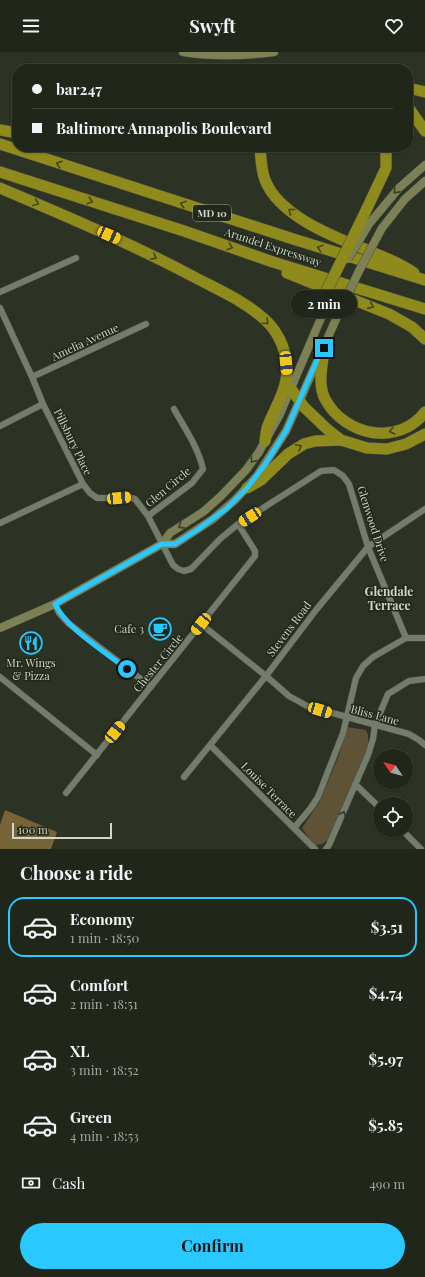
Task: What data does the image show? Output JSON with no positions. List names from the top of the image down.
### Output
{
  "streets": {
    "highway": ["MD 10", "Arundel Expressway"],
    "street": [
      "Amelia Avenue",
      "Pillsbury Place",
      "Glen Circle",
      "Glenwood Drive",
      "Stevens Road",
      "Chester Circle",
      "Bliss Lane",
      "Louise Terrace"
    ]
  },
  "crossings": [
    ["Amelia Avenue", "Pillsbury Place"],
    ["Pillsbury Place", "Glen Circle"],
    ["Pillsbury Place", "Glenwood Drive"],
    ["Glenwood Drive", "Stevens Road"],
    ["Glenwood Drive", "Chester Circle"],
    ["Stevens Road", "Bliss Lane"],
    ["Stevens Road", "Louise Terrace"],
    ["Chester Circle", "Bliss Lane"]
  ],
  "districts": ["Glendale Terrace"],
  "places": {
    "cafe": ["Cafe 3"],
    "restaurant": ["Mr. Wings & Pizza"]
  },
  "scale_bar": "100 m",
  "north": "top left",
  "page": {
    "header": "Swyft",
    "banner": ["bar247", "Baltimore Annapolis Boulevard"],
    "bubble": "2 min",
    "scale": "100 m",
    "heading": "Choose a ride",
    "list": [
      {
        "name": "Economy",
        "note": "1 min · 18:50",
        "value": "$3.51"
      },
      {
        "name": "Comfort",
        "note": "2 min · 18:51",
        "value": "$4.74"
      },
      {
        "name": "XL",
        "note": "3 min · 18:52",
        "value": "$5.97"
      },
      {
        "name": "Green",
        "note": "4 min · 18:53",
        "value": "$5.85"
      }
    ],
    "pay": ["Cash", "490 m"],
    "buttons": "Confirm"
  }
}
